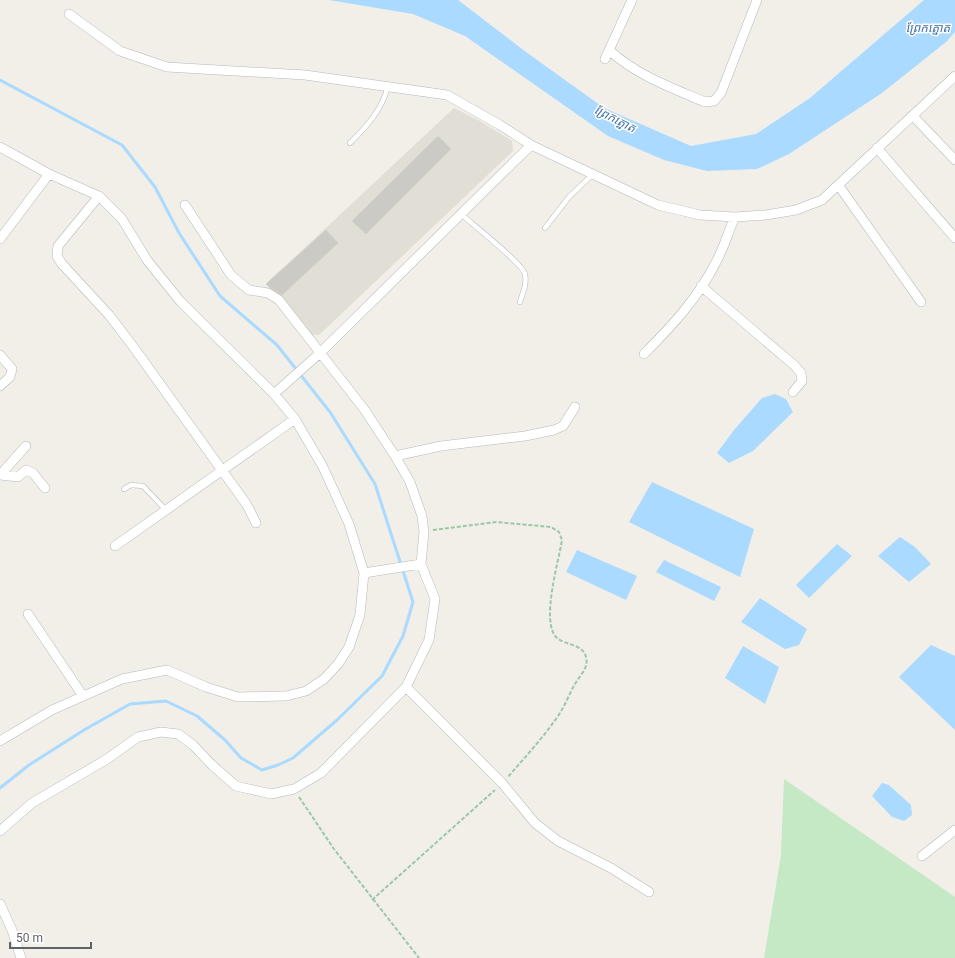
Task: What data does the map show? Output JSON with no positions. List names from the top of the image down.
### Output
{
  "water": ["ព្រែកត្នោត"],
  "scale_bar": "50 m"
}
